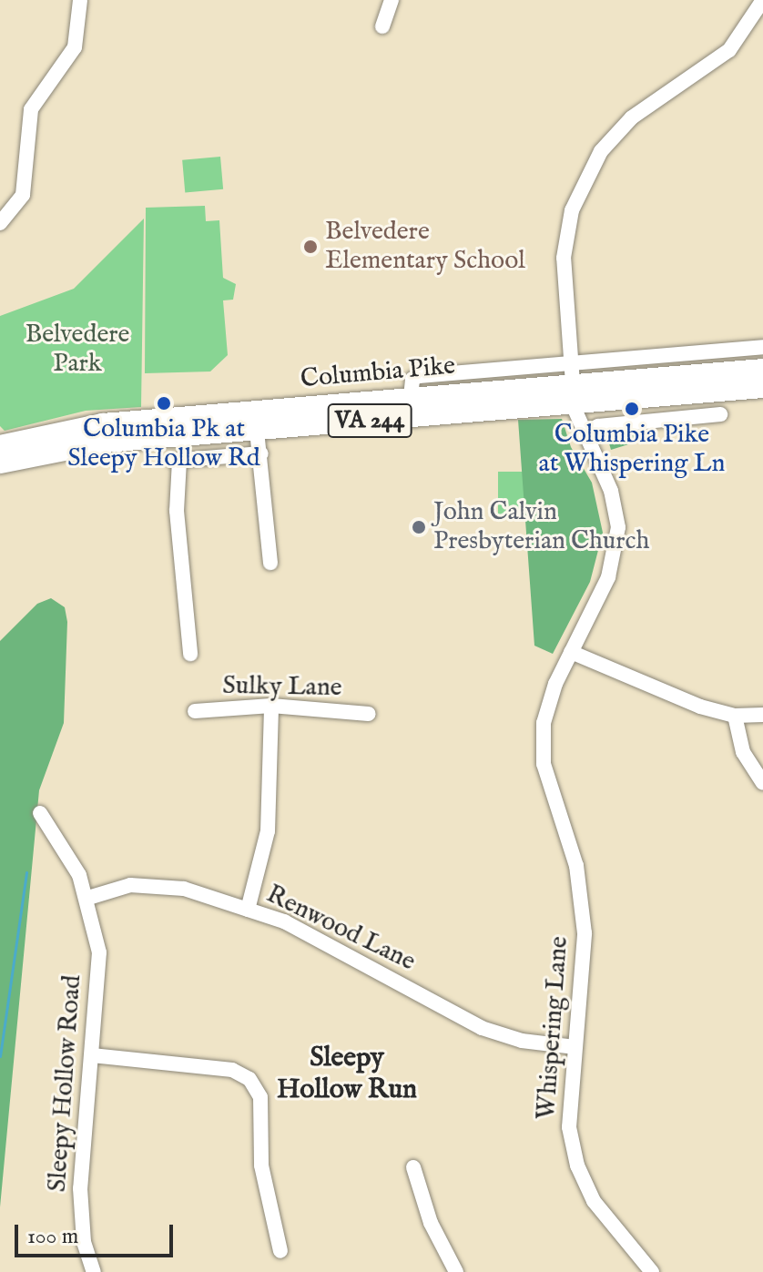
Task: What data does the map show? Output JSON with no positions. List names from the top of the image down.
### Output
{
  "streets": {
    "main road": ["Columbia Pike", "VA 244"],
    "street": [
      "Sulky Lane",
      "Renwood Lane",
      "Whispering Lane",
      "Sleepy Hollow Road"
    ]
  },
  "crossings": [
    ["Columbia Pike", "Whispering Lane"],
    ["Renwood Lane", "Whispering Lane"],
    ["Renwood Lane", "Sleepy Hollow Road"]
  ],
  "districts": ["Sleepy Hollow Run"],
  "parks": ["Belvedere Park"],
  "places": [
    "Belvedere Elementary School",
    "Columbia Pk at Sleepy Hollow Rd",
    "Columbia Pike at Whispering Ln",
    "John Calvin Presbyterian Church"
  ],
  "scale_bar": "100 m"
}
